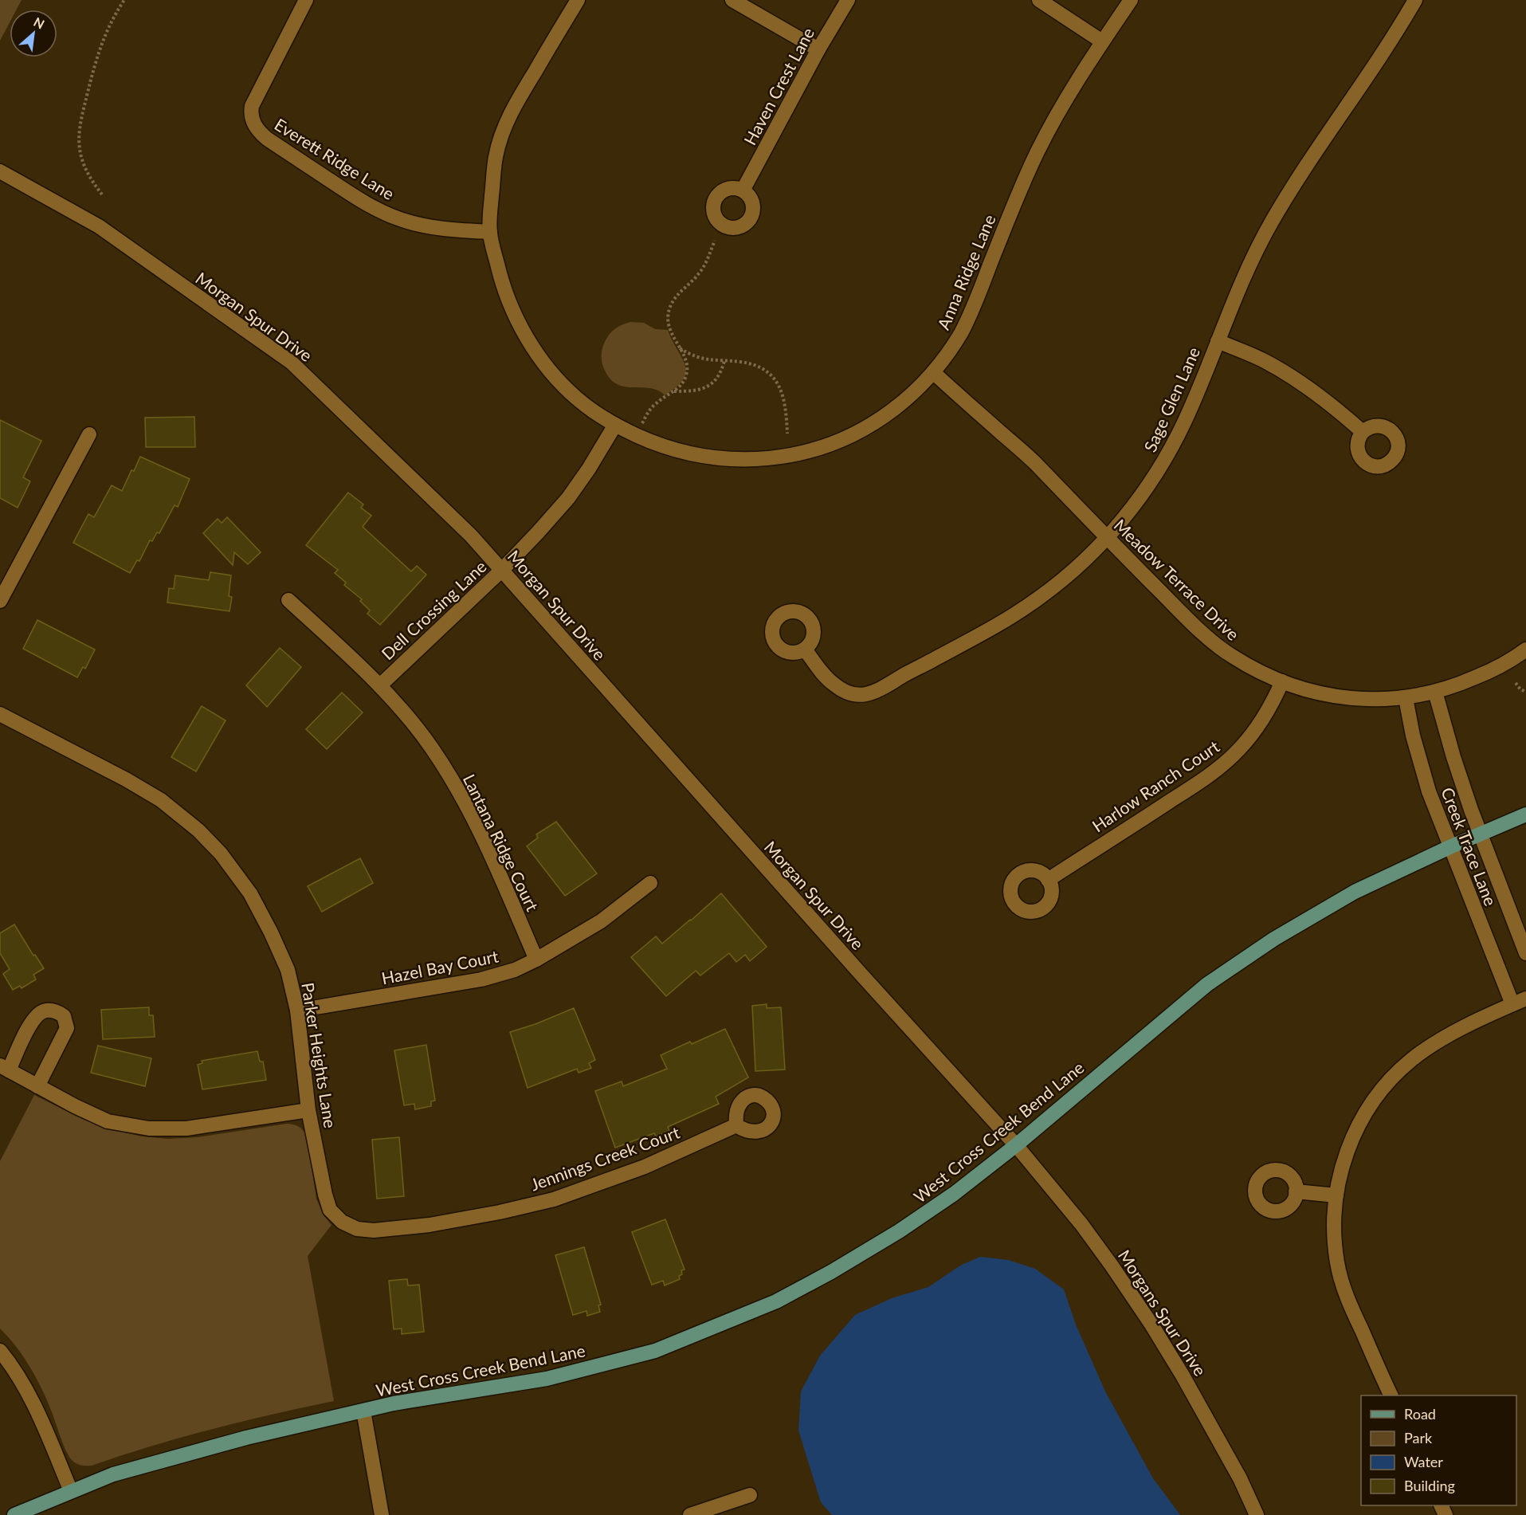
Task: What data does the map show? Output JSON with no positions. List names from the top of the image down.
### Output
{
  "streets": {
    "main road": ["West Cross Creek Bend Lane"],
    "street": [
      "Haven Crest Lane",
      "Everett Ridge Lane",
      "Anna Ridge Lane",
      "Morgan Spur Drive",
      "Sage Glen Lane",
      "Meadow Terrace Drive",
      "Dell Crossing Lane",
      "Harlow Ranch Court",
      "Lantana Ridge Court",
      "Creek Trace Lane",
      "Hazel Bay Court",
      "Parker Heights Lane",
      "Jennings Creek Court",
      "Morgans Spur Drive"
    ]
  },
  "crossings": [
    ["Everett Ridge Lane", "Anna Ridge Lane"],
    ["Anna Ridge Lane", "Meadow Terrace Drive"],
    ["Anna Ridge Lane", "Dell Crossing Lane"],
    ["Morgan Spur Drive", "Dell Crossing Lane"],
    ["Morgan Spur Drive", "West Cross Creek Bend Lane"],
    ["Morgan Spur Drive", "Morgans Spur Drive"],
    ["Sage Glen Lane", "Meadow Terrace Drive"],
    ["Meadow Terrace Drive", "Harlow Ranch Court"],
    ["Meadow Terrace Drive", "Creek Trace Lane"],
    ["Dell Crossing Lane", "Lantana Ridge Court"],
    ["Lantana Ridge Court", "Hazel Bay Court"],
    ["Creek Trace Lane", "West Cross Creek Bend Lane"],
    ["Hazel Bay Court", "Parker Heights Lane"],
    ["Parker Heights Lane", "Jennings Creek Court"],
    ["West Cross Creek Bend Lane", "Morgans Spur Drive"]
  ],
  "legend": [
    "Road",
    "Park",
    "Water",
    "Building"
  ],
  "north": "top right"
}
